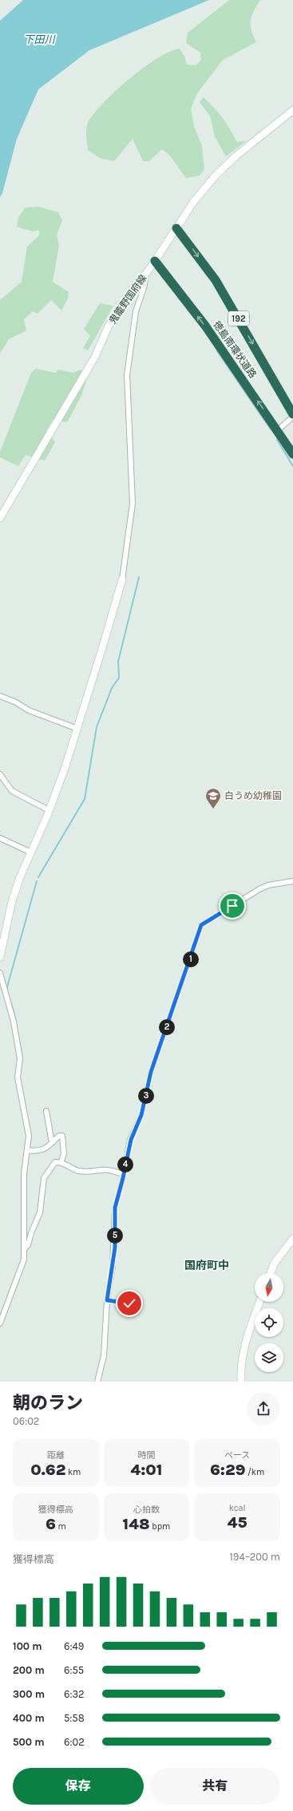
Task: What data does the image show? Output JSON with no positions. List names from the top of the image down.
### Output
{
  "streets": {
    "highway": ["192", "徳島南環状道路"],
    "street": ["鬼籠野国府線"]
  },
  "crossings": [
    ["鬼籠野国府線", "徳島南環状道路"]
  ],
  "districts": ["国府町中"],
  "water": ["下田川"],
  "places": {
    "school or university": ["白うめ幼稚園"]
  },
  "north": "bottom",
  "page": {
    "pins": [
      "1",
      "2",
      "3",
      "4",
      "5"
    ],
    "heading": ["朝のラン", "06:02"],
    "stats": [
      ["距離", "0.62 km"],
      ["時間", "4:01"],
      ["ペース", "6:29 /km"],
      ["獲得標高", "6 m"],
      ["心拍数", "148 bpm"],
      ["kcal", "45"]
    ],
    "chart": ["獲得標高", "194–200 m"],
    "list": [
      {
        "name": "100 m",
        "note": "6:49"
      },
      {
        "name": "200 m",
        "note": "6:55"
      },
      {
        "name": "300 m",
        "note": "6:32"
      },
      {
        "name": "400 m",
        "note": "5:58"
      },
      {
        "name": "500 m",
        "note": "6:02"
      }
    ],
    "buttons": ["保存", "共有"]
  }
}
